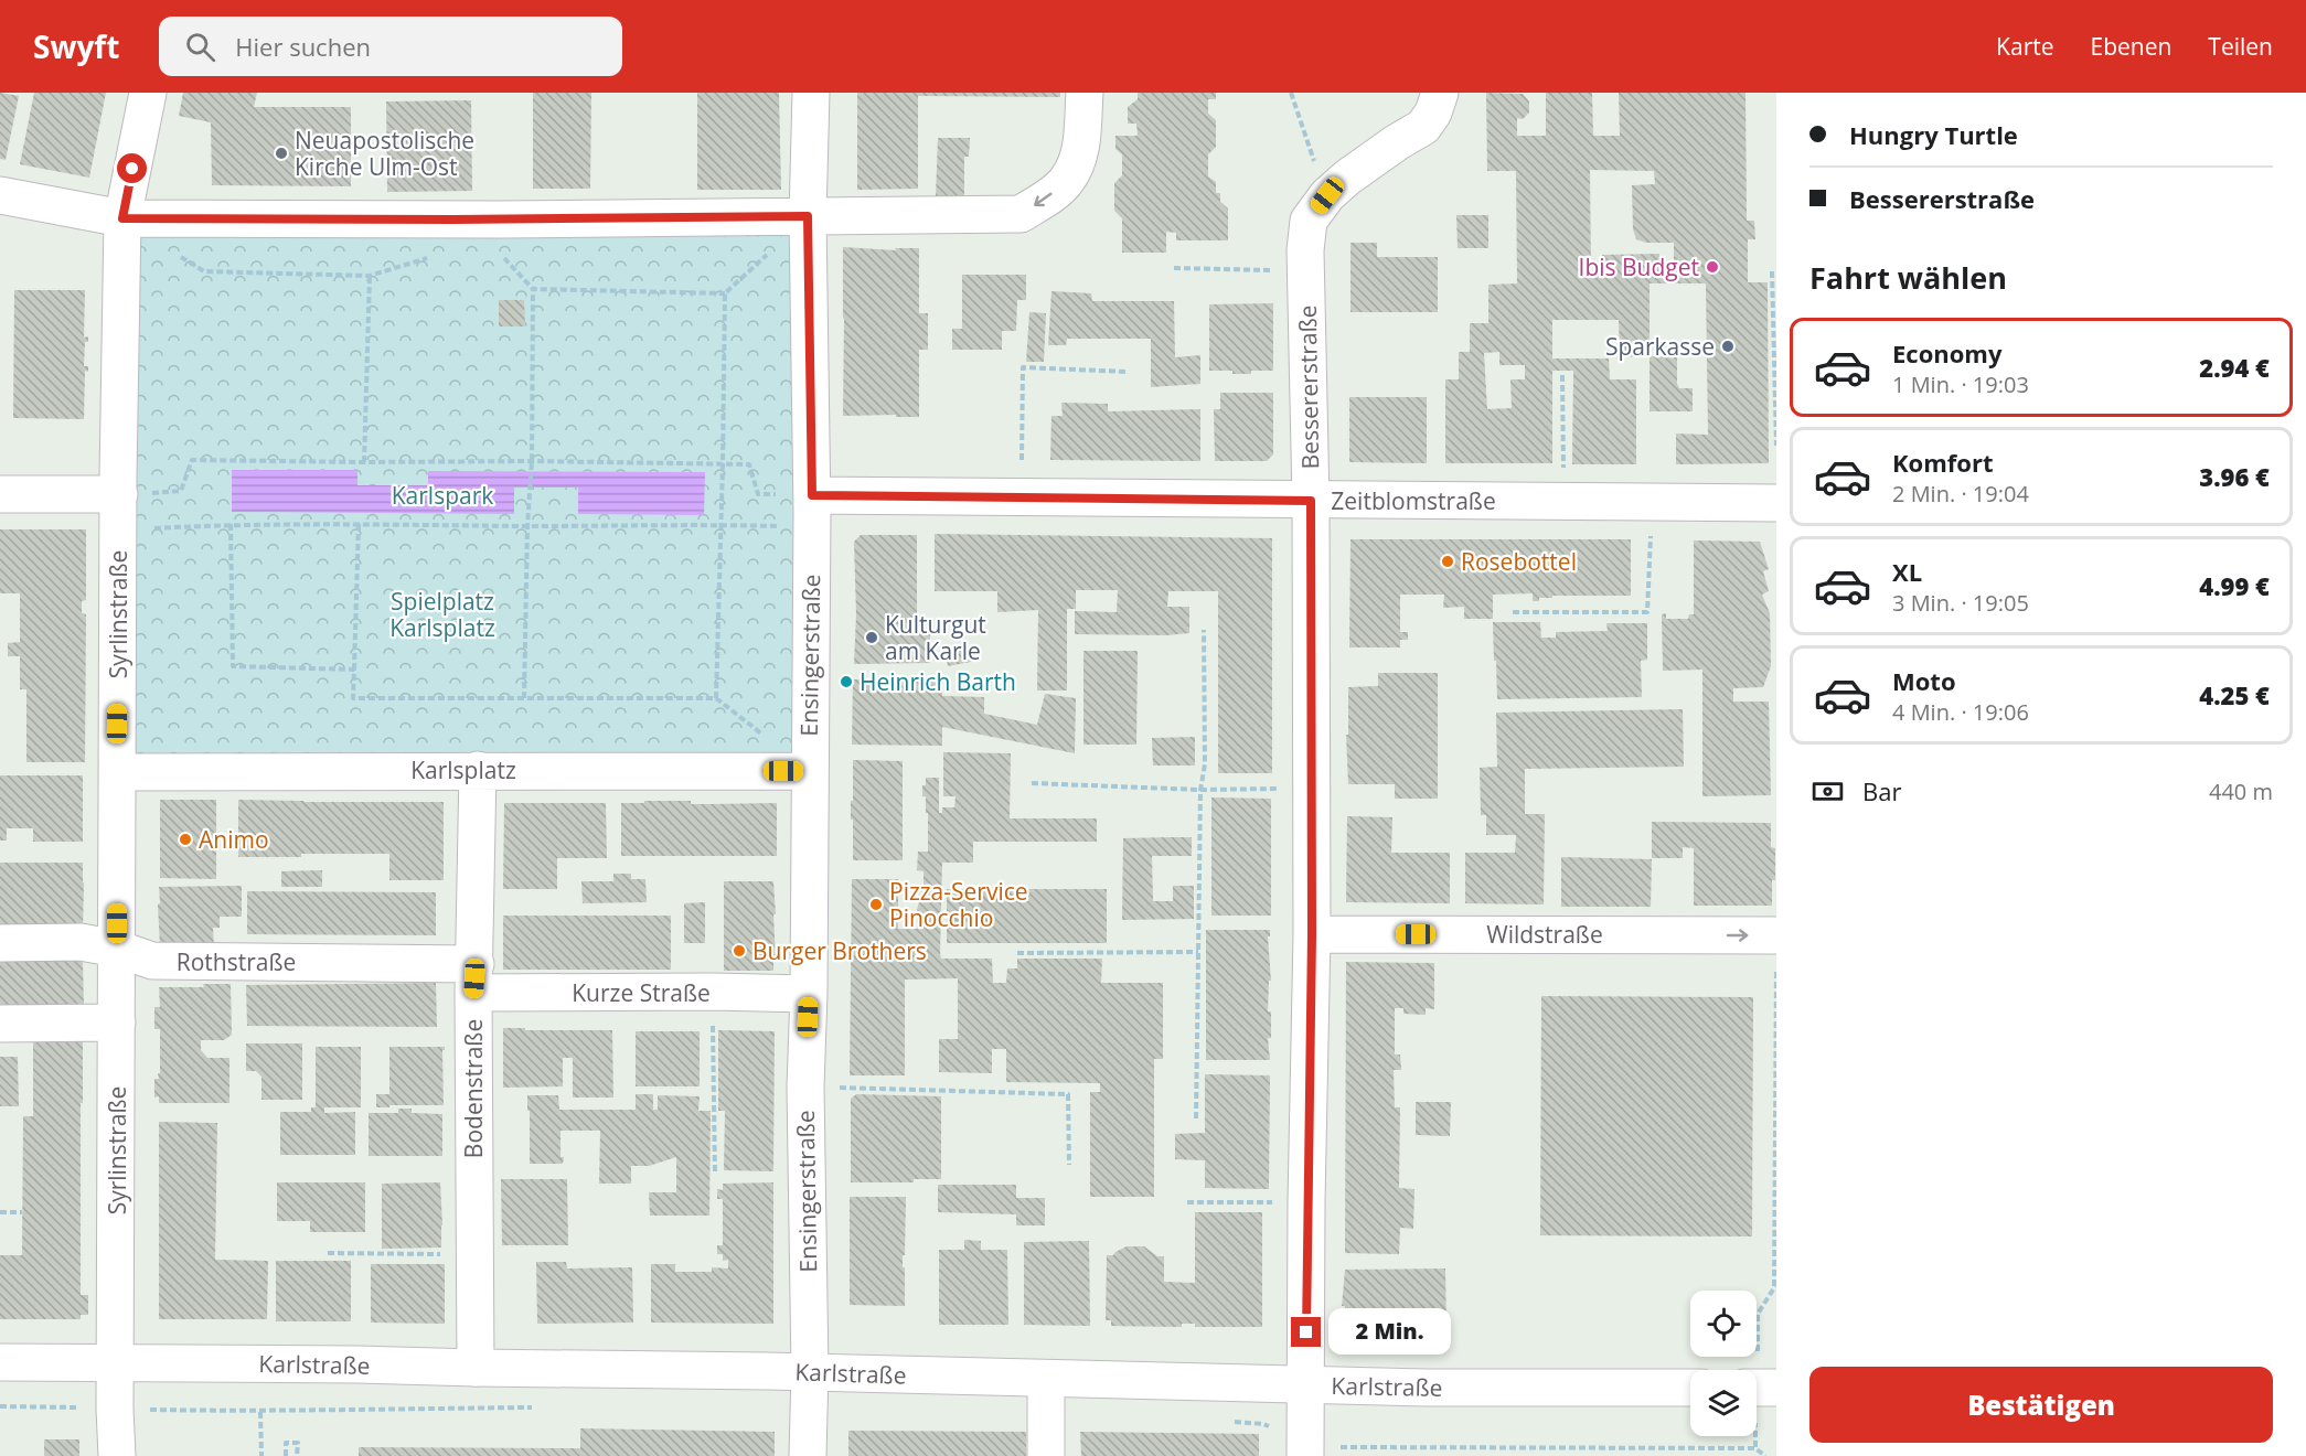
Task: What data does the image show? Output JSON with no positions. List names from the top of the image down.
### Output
{
  "streets": {
    "street": [
      "Bessererstraße",
      "Zeitblomstraße",
      "Syrlinstraße",
      "Ensingerstraße",
      "Karlsplatz",
      "Wildstraße",
      "Rothstraße",
      "Kurze Straße",
      "Bodenstraße",
      "Karlstraße"
    ]
  },
  "crossings": [
    ["Bessererstraße", "Zeitblomstraße"],
    ["Bessererstraße", "Wildstraße"],
    ["Bessererstraße", "Karlstraße"],
    ["Zeitblomstraße", "Ensingerstraße"],
    ["Syrlinstraße", "Karlsplatz"],
    ["Syrlinstraße", "Rothstraße"],
    ["Syrlinstraße", "Karlstraße"],
    ["Ensingerstraße", "Karlsplatz"],
    ["Ensingerstraße", "Kurze Straße"],
    ["Ensingerstraße", "Karlstraße"],
    ["Karlsplatz", "Bodenstraße"],
    ["Rothstraße", "Kurze Straße"],
    ["Rothstraße", "Bodenstraße"],
    ["Kurze Straße", "Bodenstraße"],
    ["Bodenstraße", "Karlstraße"]
  ],
  "one_way": ["Wildstraße"],
  "parks": ["Karlspark", "Spielplatz Karlsplatz"],
  "places": [
    "Neuapostolische Kirche Ulm-Ost",
    "Ibis Budget",
    "Sparkasse",
    "Rosebottel",
    "Kulturgut am Karle",
    "Heinrich Barth",
    "Animo",
    "Pizza-Service Pinocchio",
    "Burger Brothers"
  ],
  "page": {
    "header": "Swyft",
    "search": "Hier suchen",
    "nav": ["Karte", "Ebenen", "Teilen"],
    "banner": ["Hungry Turtle", "Bessererstraße"],
    "heading": "Fahrt wählen",
    "list": [
      {
        "name": "Economy",
        "note": "1 Min. · 19:03",
        "value": "2.94 €"
      },
      {
        "name": "Komfort",
        "note": "2 Min. · 19:04",
        "value": "3.96 €"
      },
      {
        "name": "XL",
        "note": "3 Min. · 19:05",
        "value": "4.99 €"
      },
      {
        "name": "Moto",
        "note": "4 Min. · 19:06",
        "value": "4.25 €"
      }
    ],
    "pay": ["Bar", "440 m"],
    "bubble": "2 Min.",
    "buttons": "Bestätigen"
  }
}
